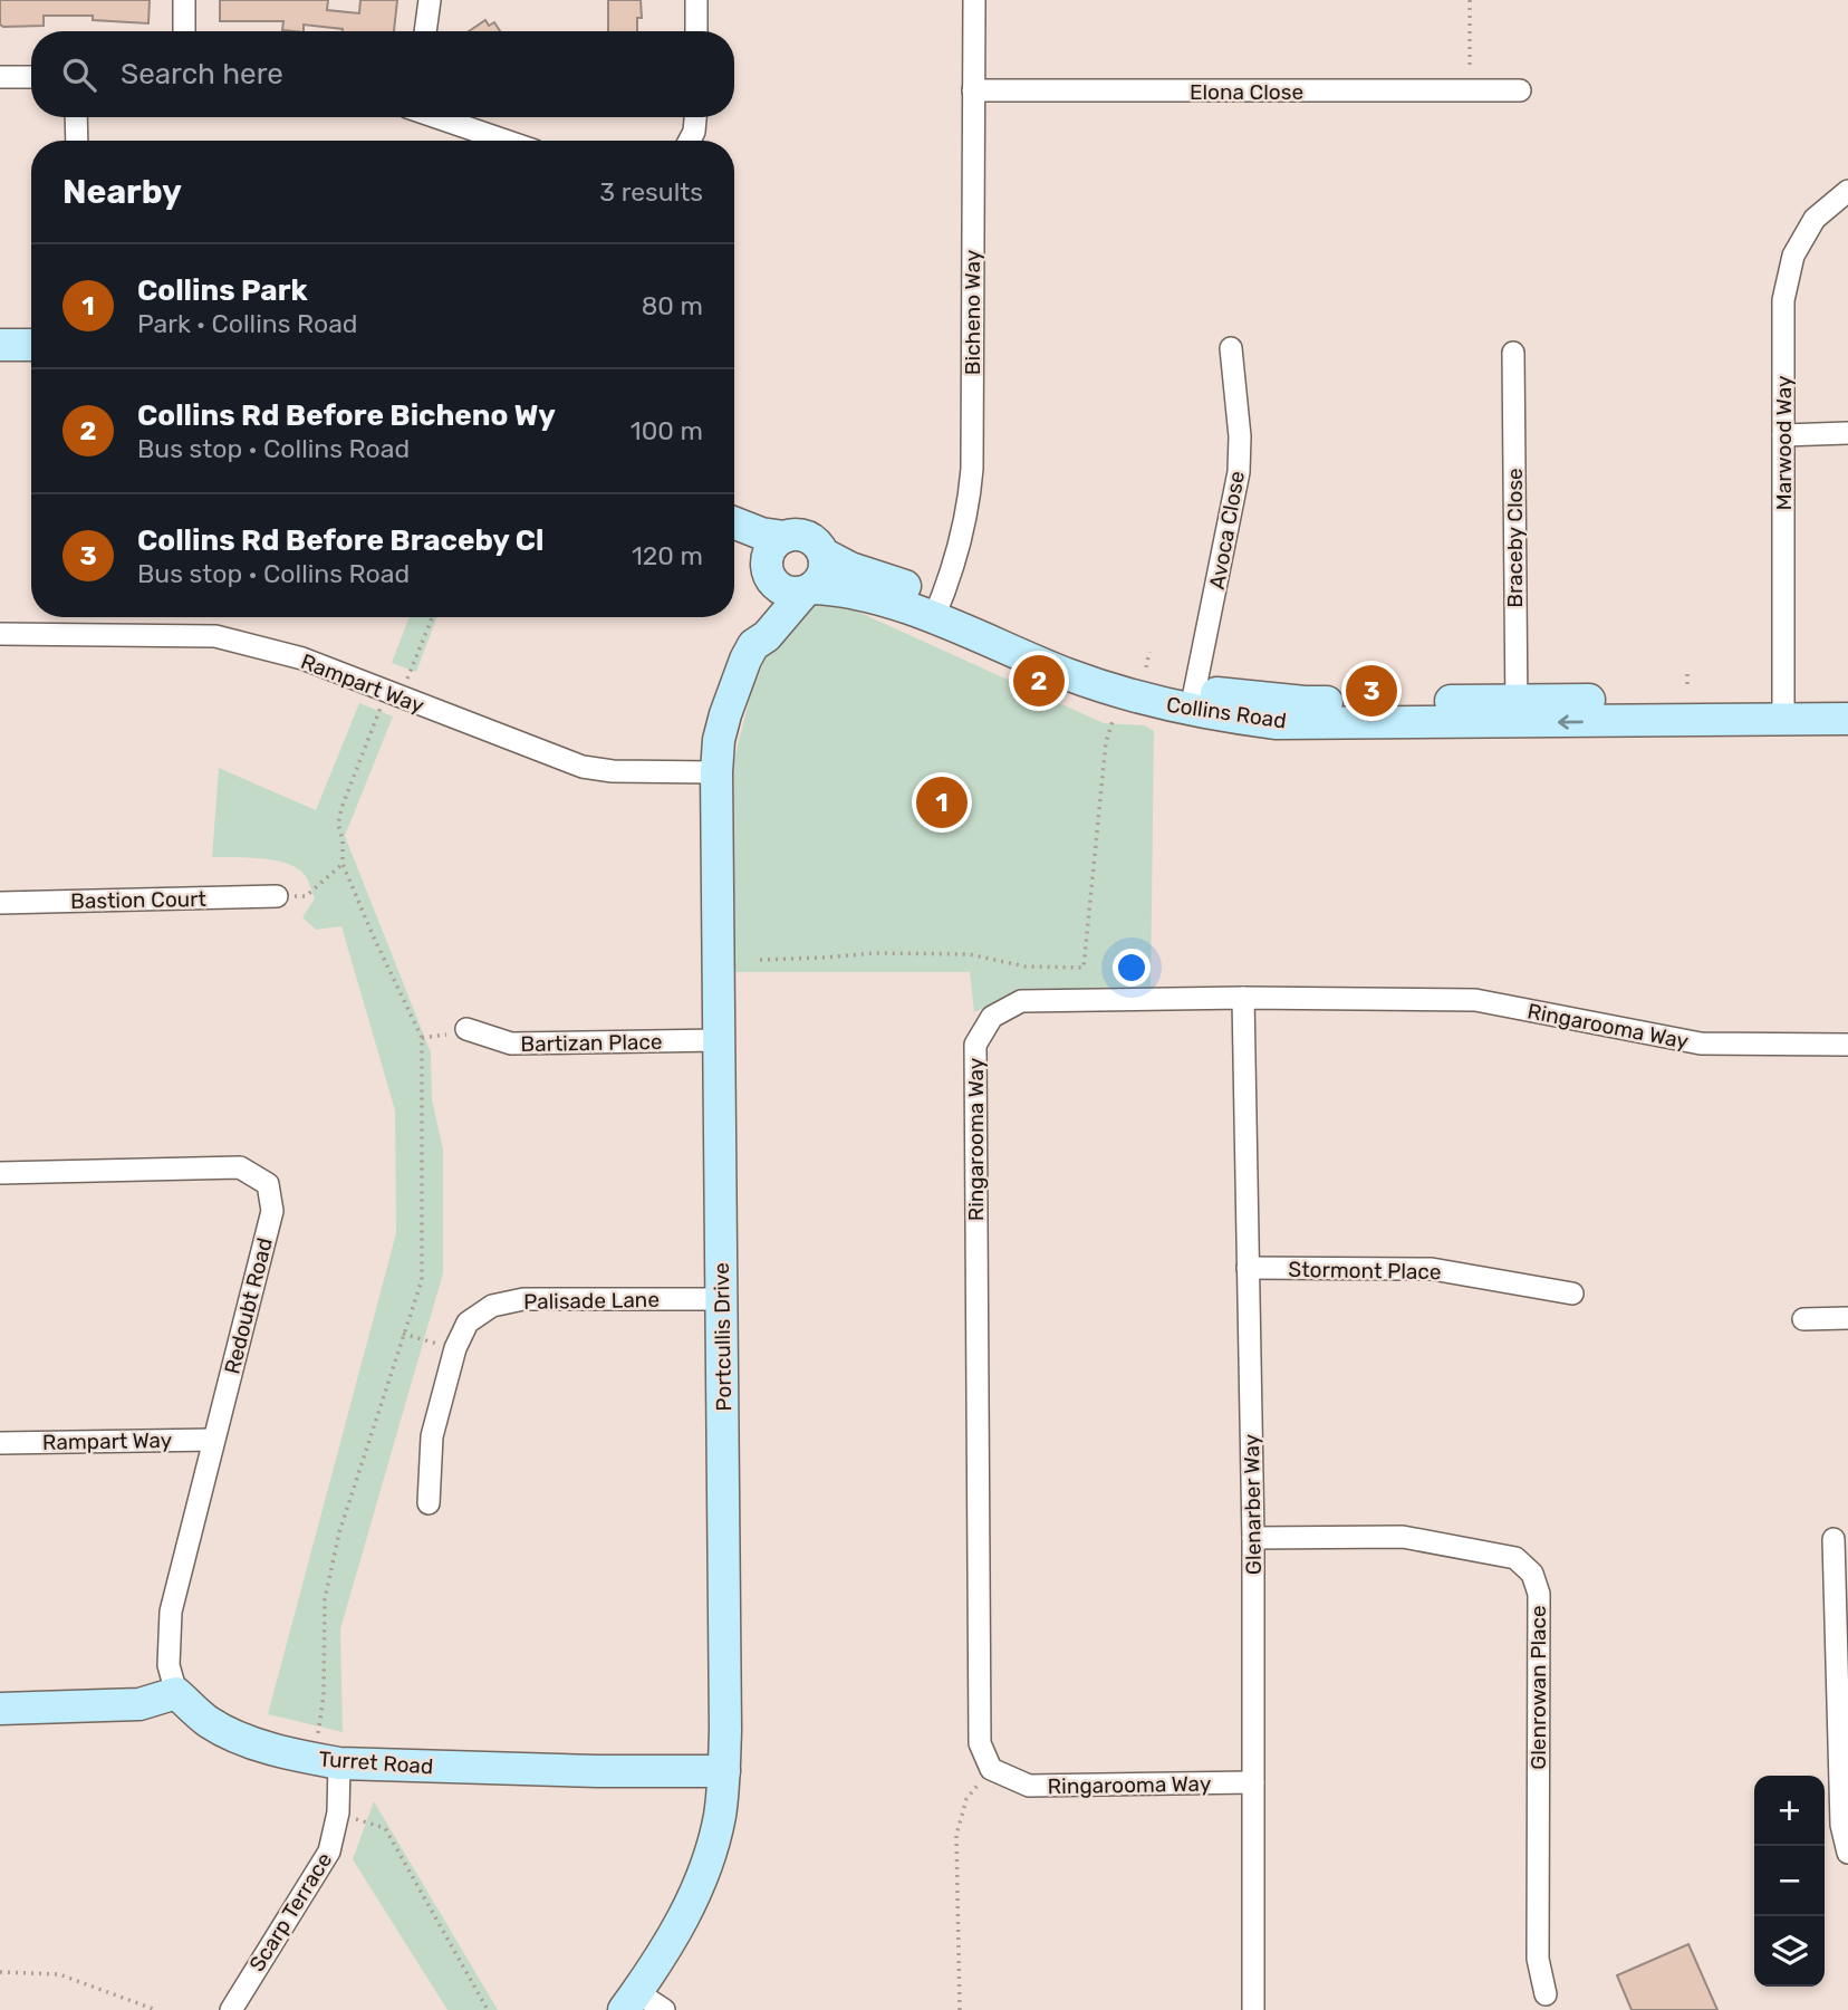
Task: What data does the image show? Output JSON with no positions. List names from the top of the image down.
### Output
{
  "streets": {
    "street": [
      "Elona Close",
      "Bicheno Way",
      "Marwood Way",
      "Avoca Close",
      "Braceby Close",
      "Rampart Way",
      "Collins Road",
      "Bastion Court",
      "Ringarooma Way",
      "Bartizan Place",
      "Stormont Place",
      "Palisade Lane",
      "Redoubt Road",
      "Portcullis Drive",
      "Glenarber Way",
      "Glenrowan Place",
      "Turret Road",
      "Scarp Terrace"
    ]
  },
  "crossings": [
    ["Elona Close", "Bicheno Way"],
    ["Bicheno Way", "Collins Road"],
    ["Marwood Way", "Collins Road"],
    ["Avoca Close", "Collins Road"],
    ["Braceby Close", "Collins Road"],
    ["Rampart Way", "Redoubt Road"],
    ["Rampart Way", "Portcullis Drive"],
    ["Collins Road", "Portcullis Drive"],
    ["Ringarooma Way", "Glenarber Way"],
    ["Bartizan Place", "Portcullis Drive"],
    ["Stormont Place", "Glenarber Way"],
    ["Palisade Lane", "Portcullis Drive"],
    ["Redoubt Road", "Turret Road"],
    ["Portcullis Drive", "Turret Road"],
    ["Glenarber Way", "Glenrowan Place"],
    ["Turret Road", "Scarp Terrace"]
  ],
  "page": {
    "search": "Search here",
    "heading": ["Nearby", "3 results"],
    "list": [
      {
        "mark": "1",
        "name": "Collins Park",
        "note": "Park · Collins Road",
        "value": "80 m"
      },
      {
        "mark": "2",
        "name": "Collins Rd Before Bicheno Wy",
        "note": "Bus stop · Collins Road",
        "value": "100 m"
      },
      {
        "mark": "3",
        "name": "Collins Rd Before Braceby Cl",
        "note": "Bus stop · Collins Road",
        "value": "120 m"
      }
    ],
    "pins": ["2", "3", "1"],
    "map_buttons": ["+", "−"]
  }
}
